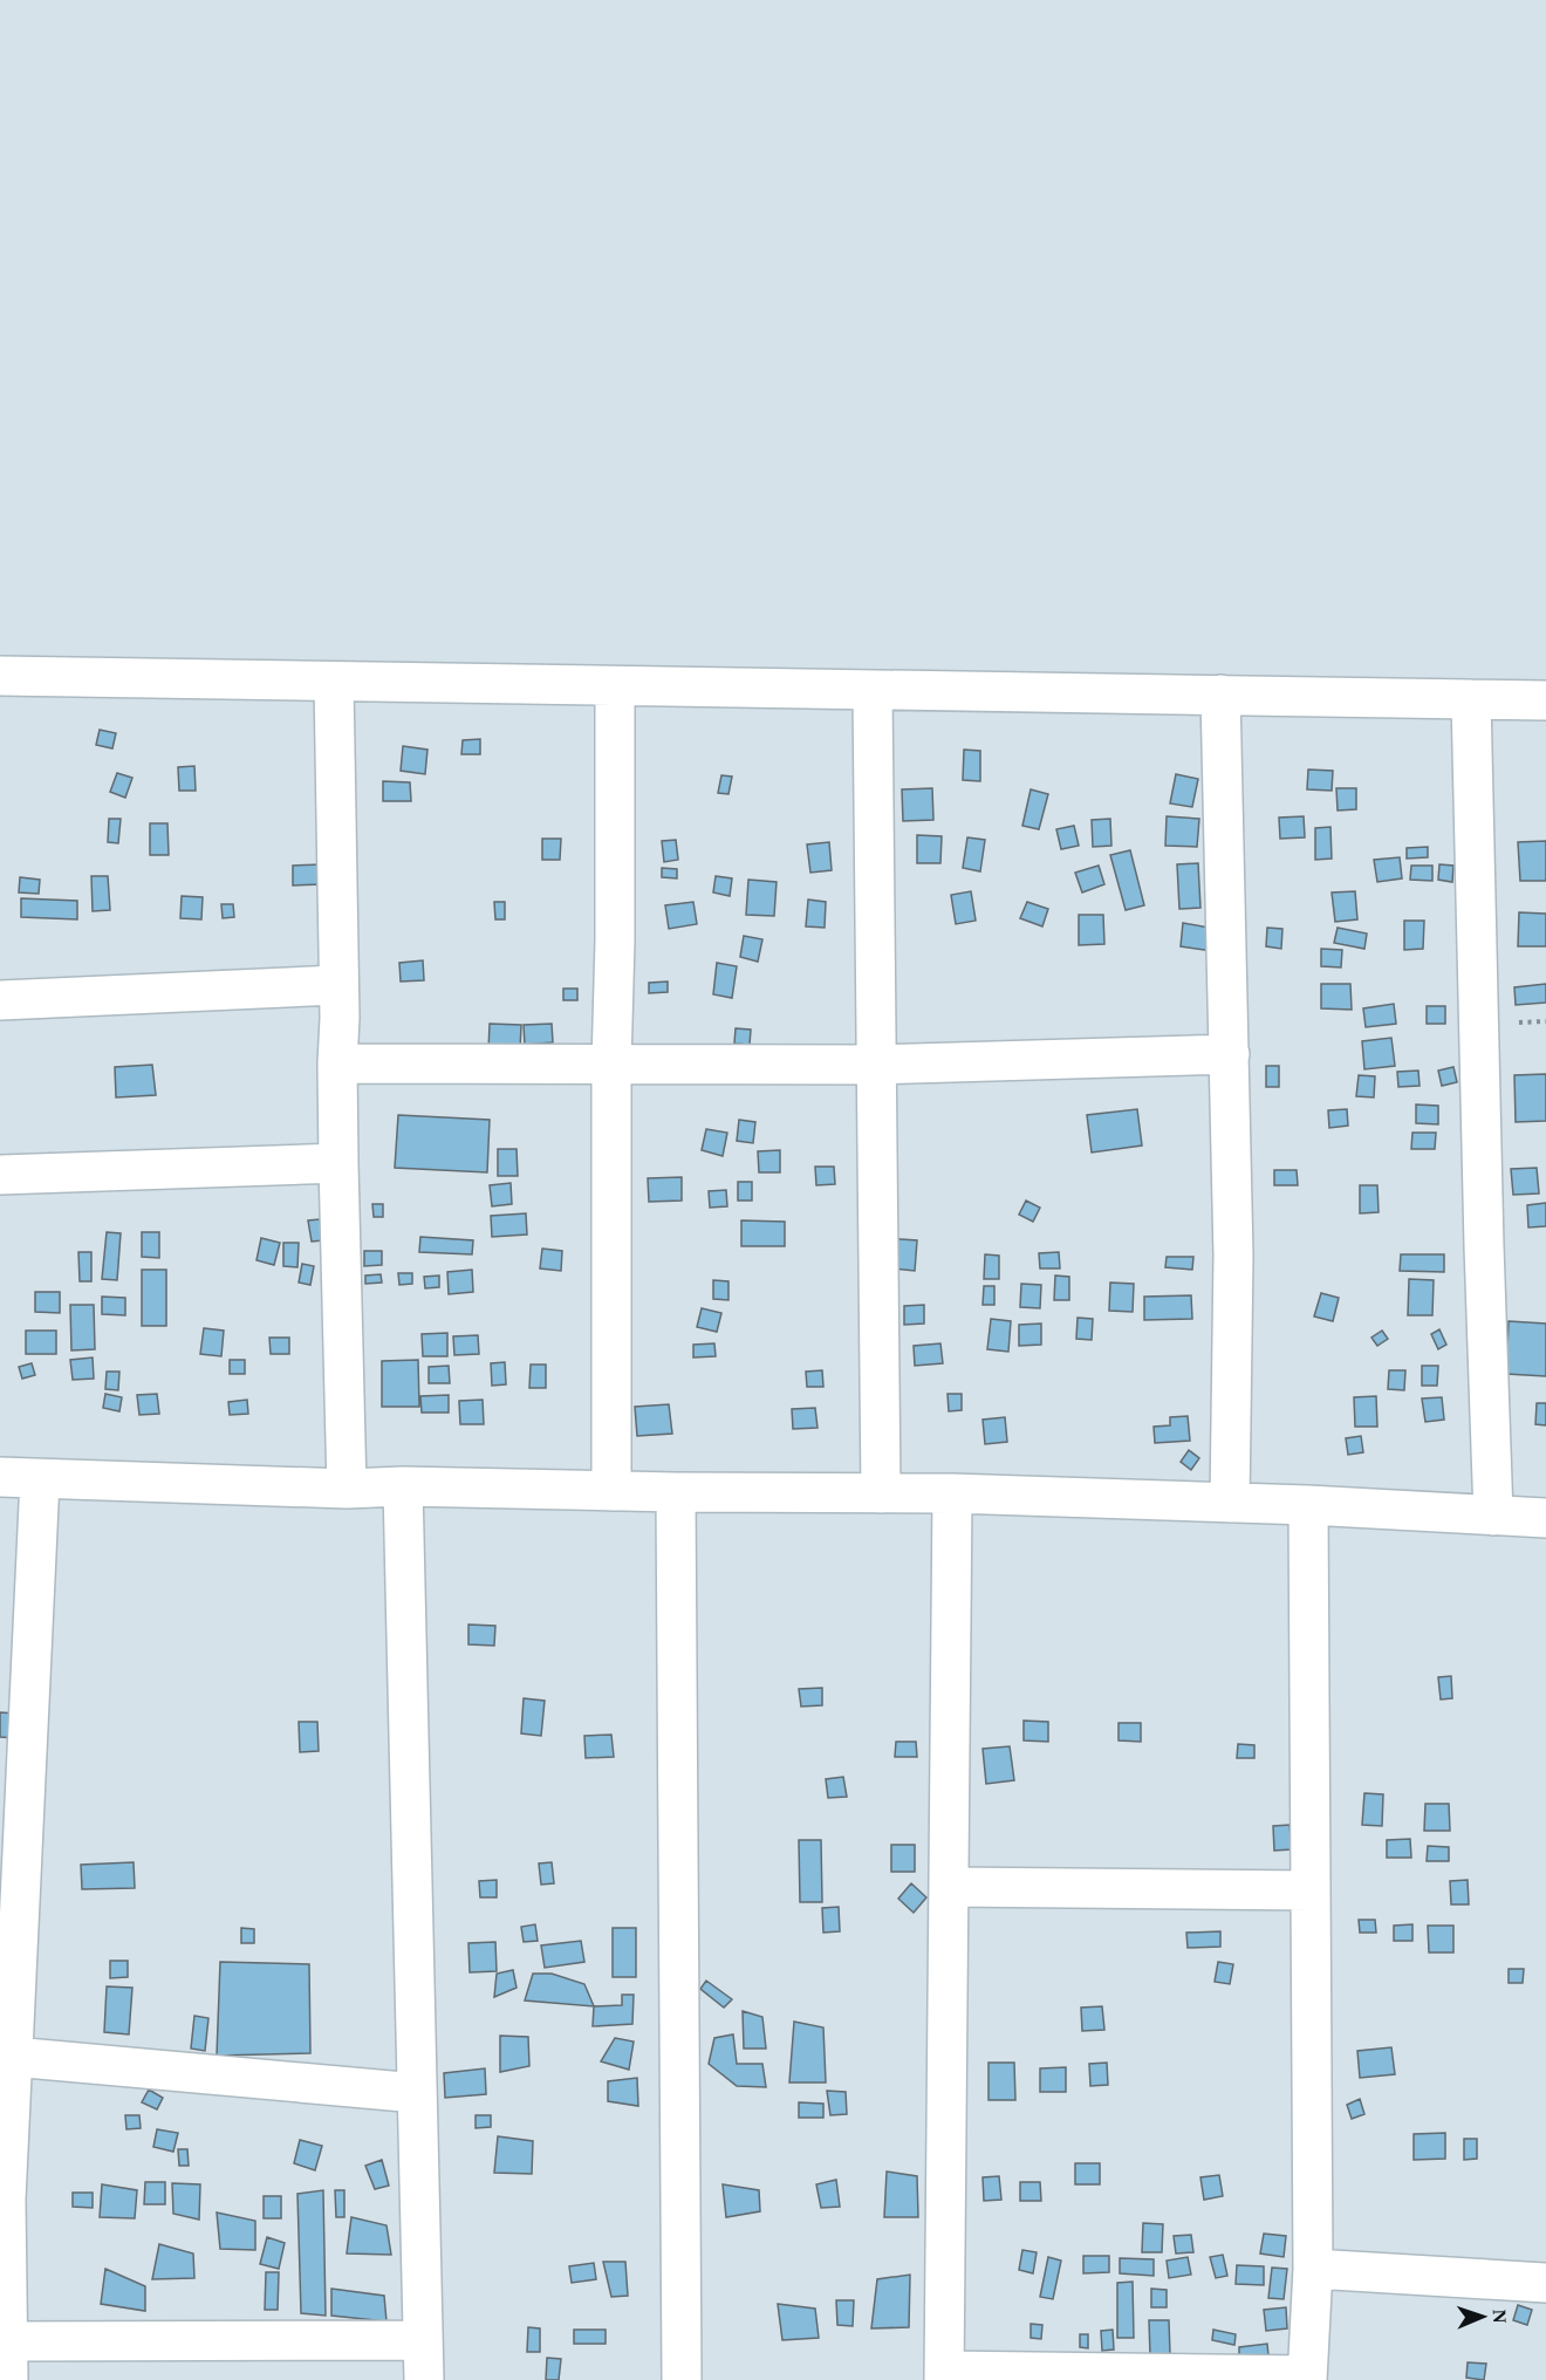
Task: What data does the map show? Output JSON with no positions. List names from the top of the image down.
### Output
{
  "north": "right"
}
